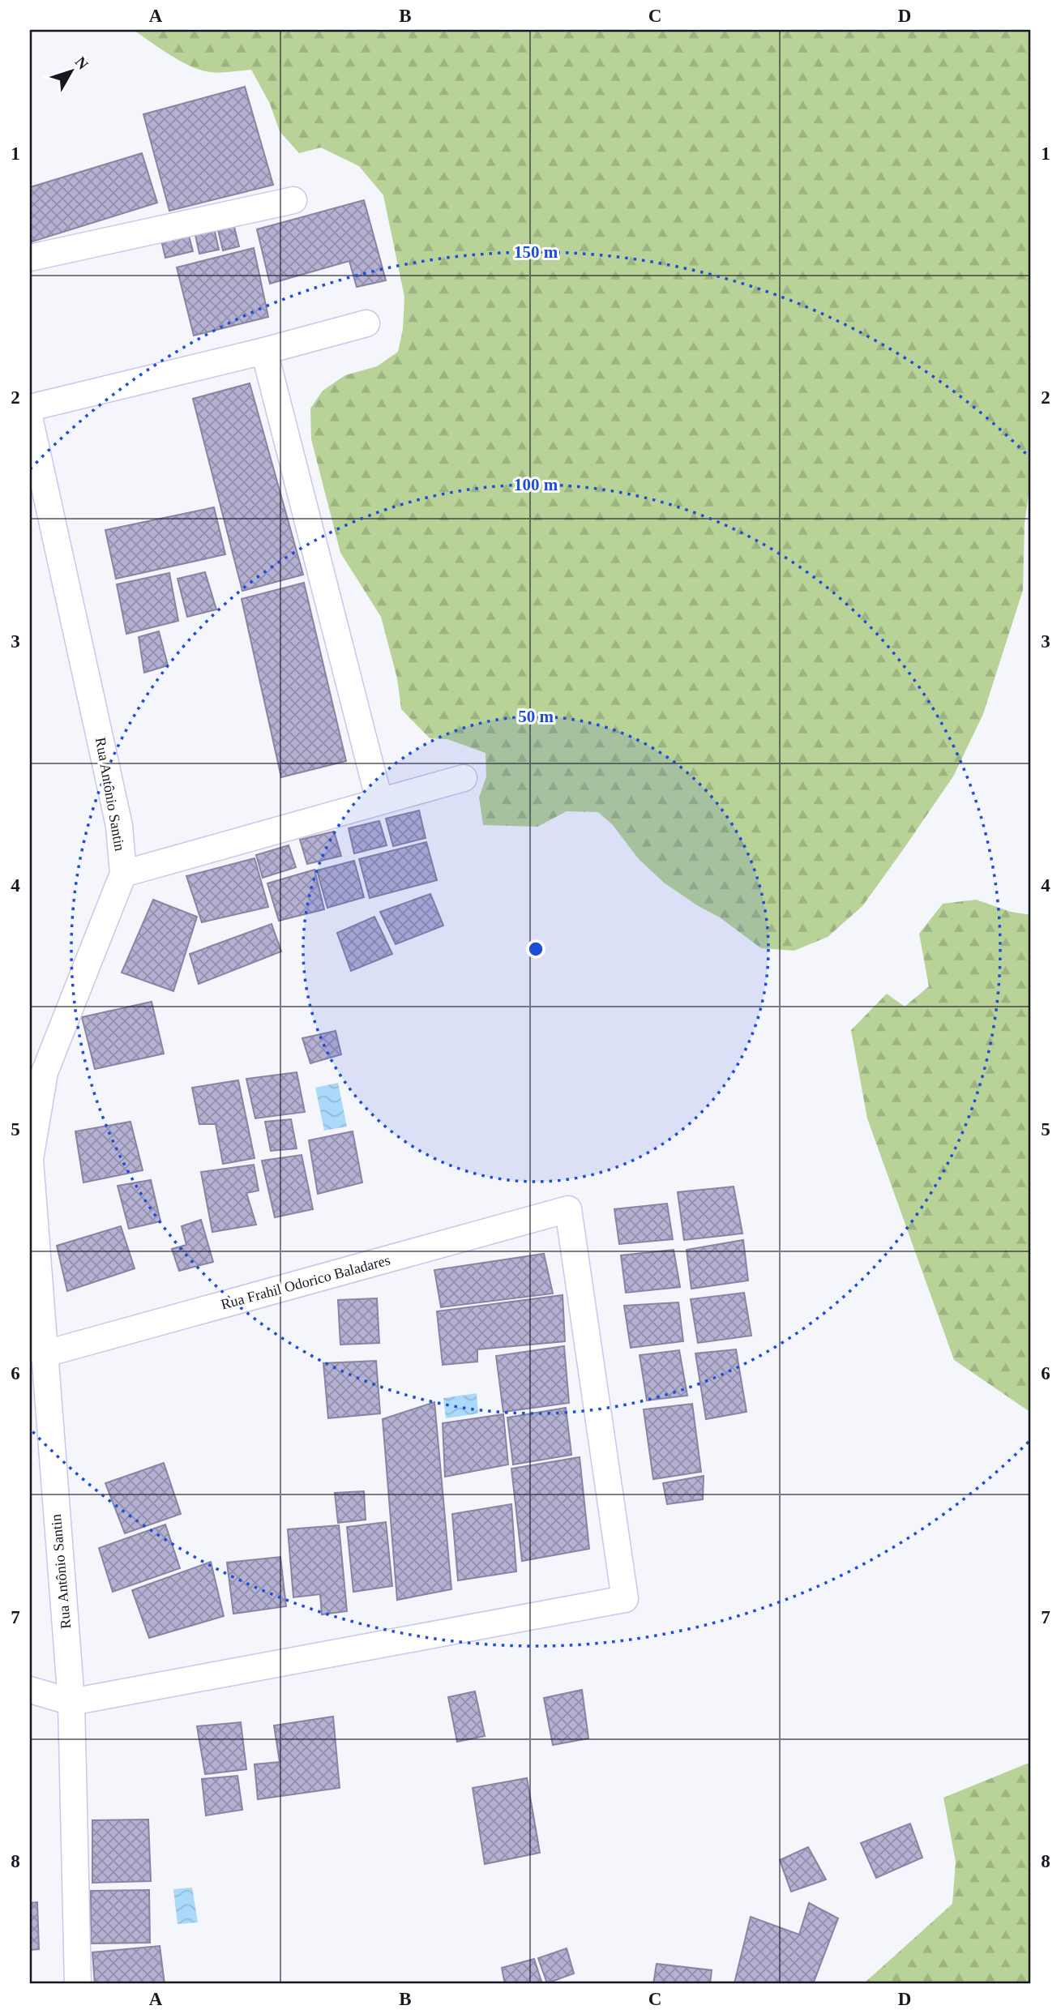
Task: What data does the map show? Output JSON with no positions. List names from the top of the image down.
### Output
{
  "streets": {
    "street": ["Rua Antônio Santin", "Rua Frahil Odorico Baladares"]
  },
  "crossings": [
    ["Rua Antônio Santin", "Rua Frahil Odorico Baladares"]
  ],
  "north": "top right",
  "grid": {
    "columns": [
      "A",
      "B",
      "C",
      "D"
    ],
    "rows": [
      "1",
      "2",
      "3",
      "4",
      "5",
      "6",
      "7",
      "8"
    ]
  },
  "rings": ["150 m", "100 m", "50 m"]
}
